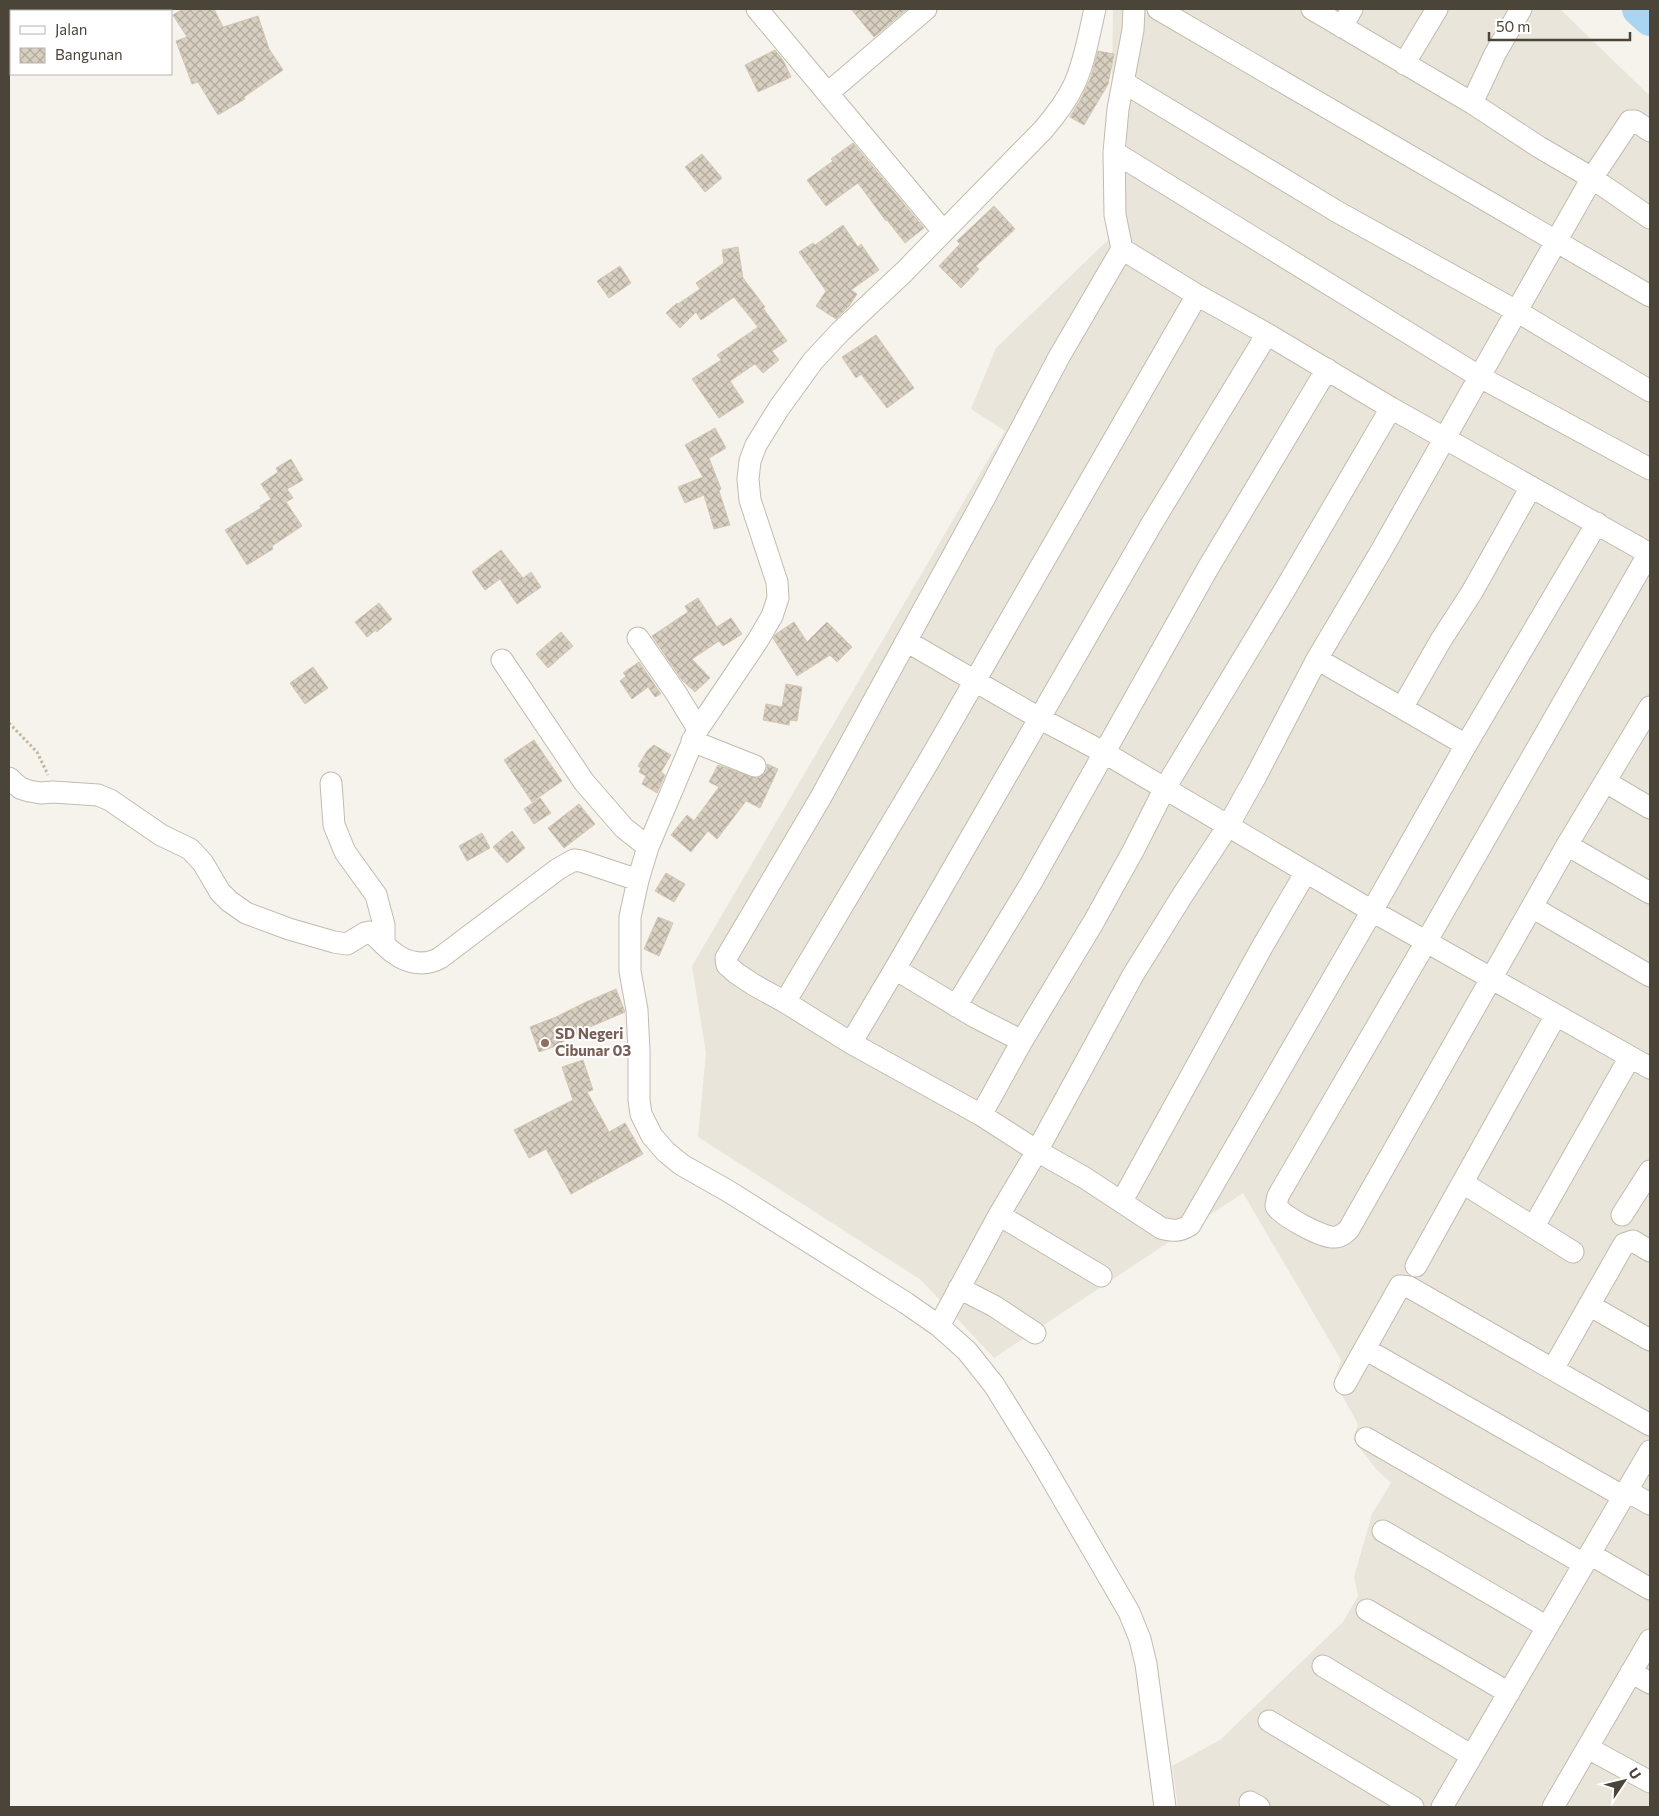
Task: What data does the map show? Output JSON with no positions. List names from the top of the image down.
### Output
{
  "places": ["SD Negeri Cibunar 03"],
  "legend": ["Jalan", "Bangunan"],
  "scale_bar": "50 m",
  "north": "top right"
}
